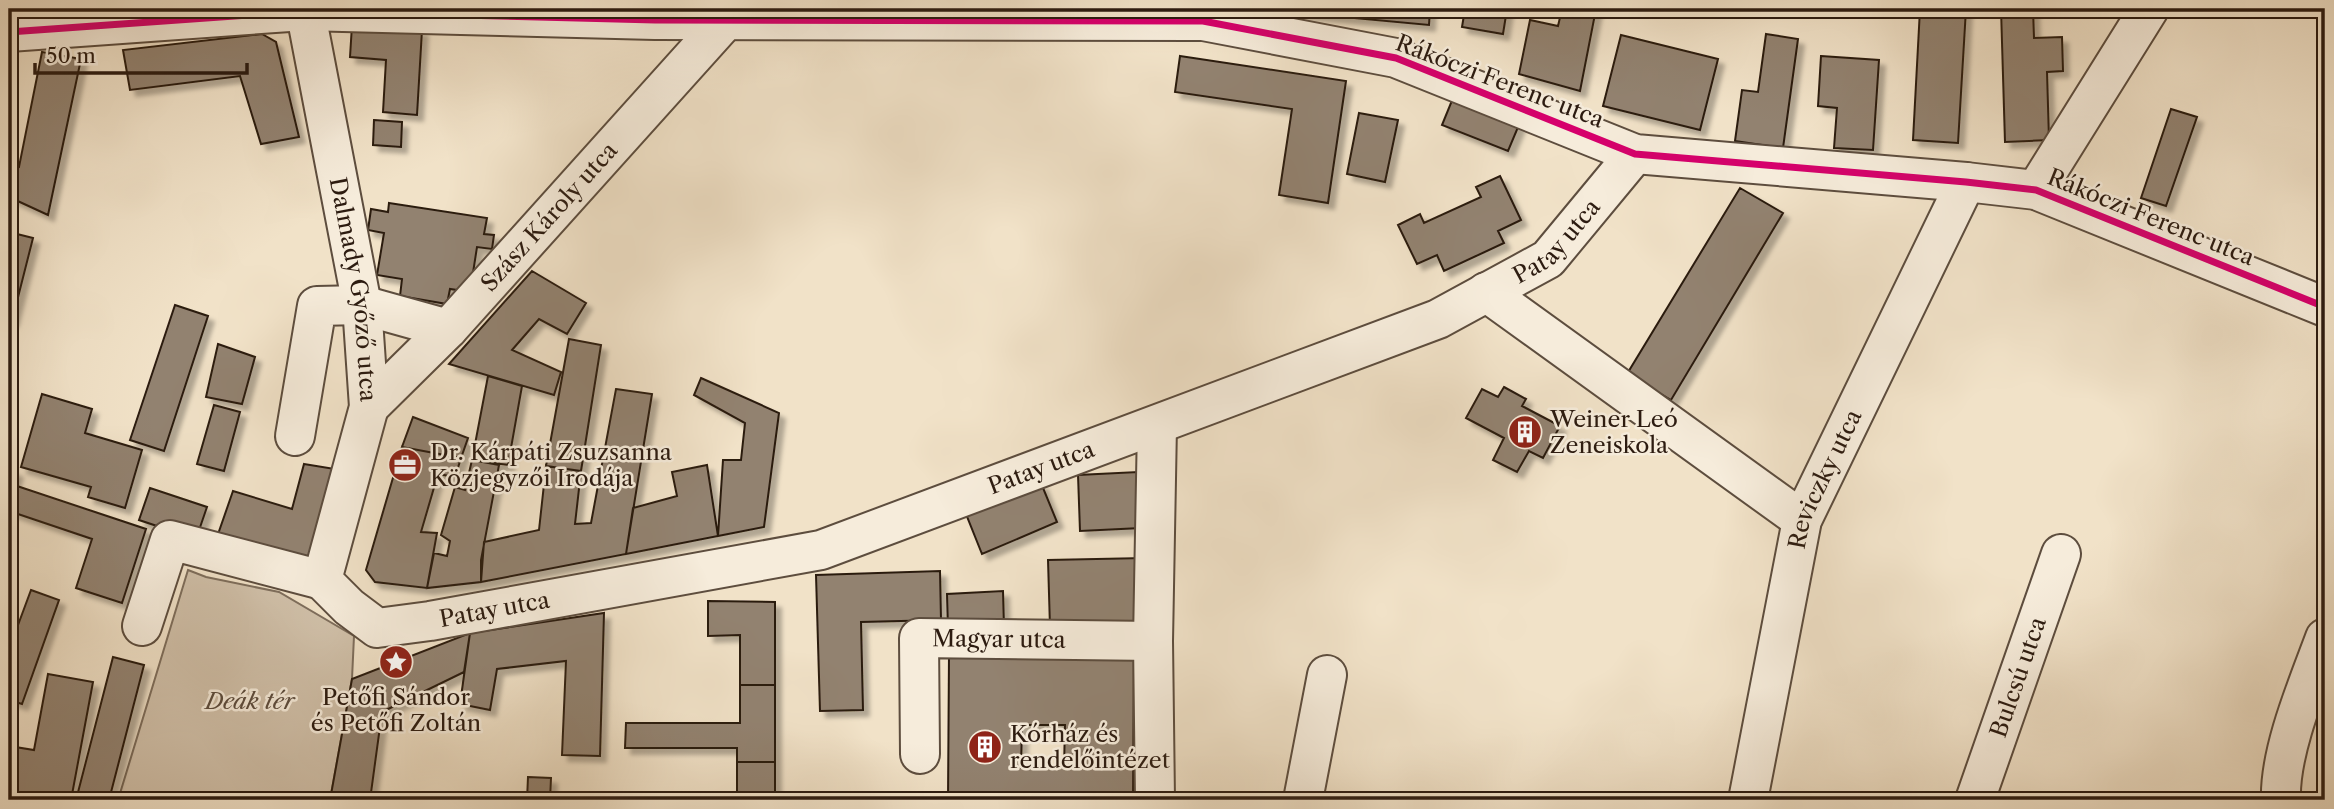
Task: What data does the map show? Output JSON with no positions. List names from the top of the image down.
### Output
{
  "streets": {
    "street": [
      "Rákóczi Ferenc utca",
      "Szász Károly utca",
      "Patay utca",
      "Dalmady Győző utca",
      "Reviczky utca",
      "Magyar utca",
      "Bulcsú utca"
    ]
  },
  "crossings": [
    ["Rákóczi Ferenc utca", "Szász Károly utca"],
    ["Rákóczi Ferenc utca", "Patay utca"],
    ["Rákóczi Ferenc utca", "Dalmady Győző utca"],
    ["Rákóczi Ferenc utca", "Reviczky utca"],
    ["Szász Károly utca", "Dalmady Győző utca"],
    ["Patay utca", "Dalmady Győző utca"]
  ],
  "parks": ["Deák tér"],
  "places": {
    "building": ["Weiner Leó Zeneiskola", "Kórház és rendelőintézet"],
    "office": ["Dr. Kárpáti Zsuzsanna Közjegyzői Irodája"],
    "place": ["Petőfi Sándor és Petőfi Zoltán"]
  },
  "scale_bar": "50 m"
}
